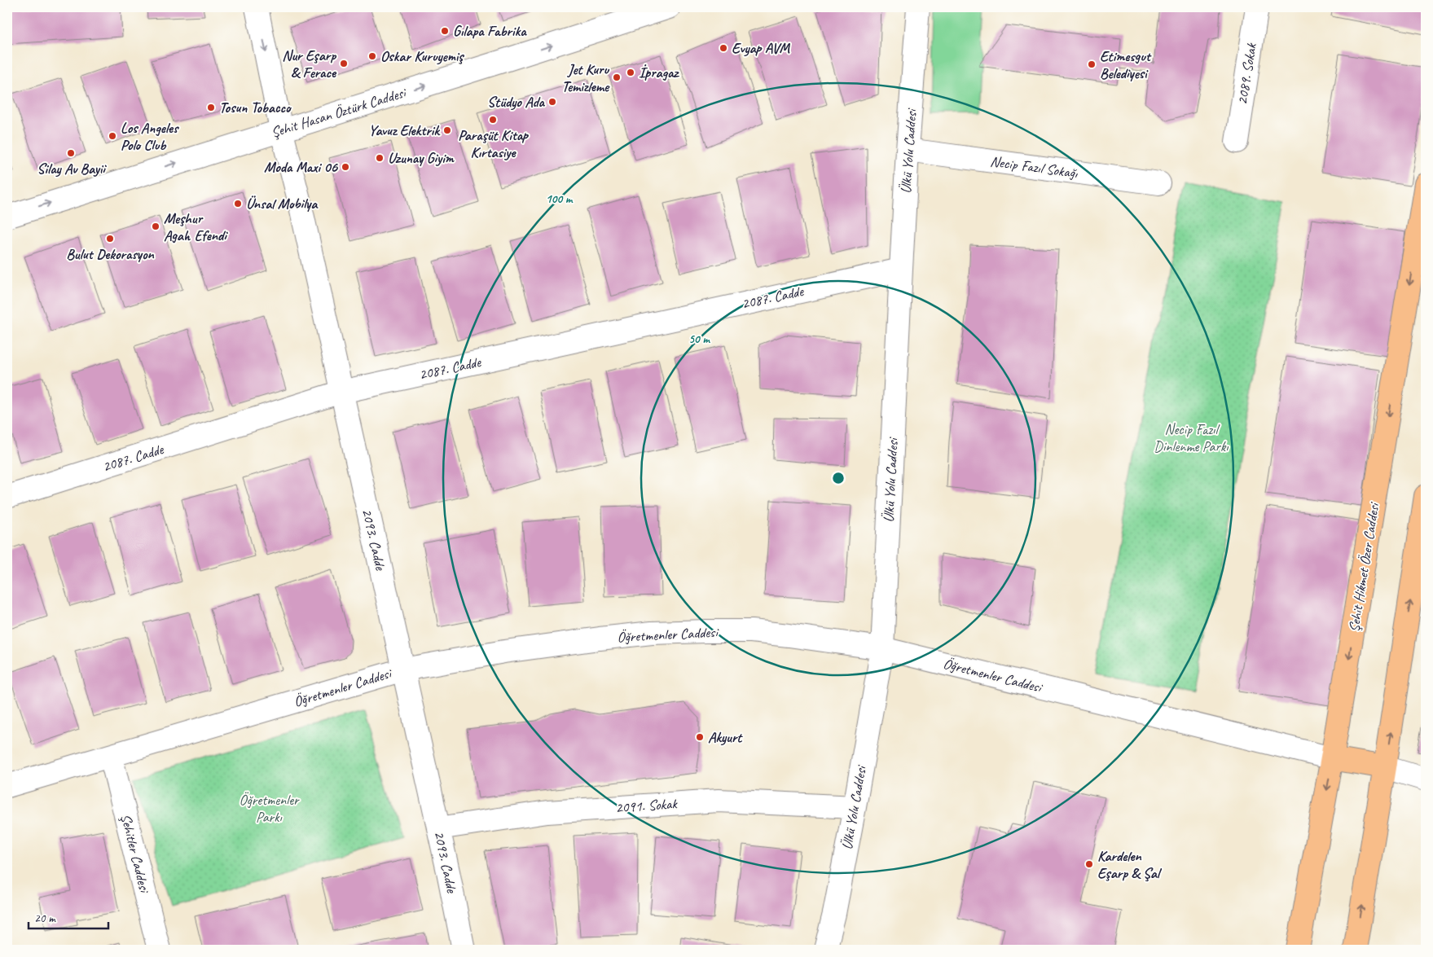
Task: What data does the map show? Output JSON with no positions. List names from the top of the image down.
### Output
{
  "streets": {
    "main road": ["Şehit Hikmet Özer Caddesi"],
    "street": [
      "2089. Sokak",
      "Şehit Hasan Öztürk Caddesi",
      "Ülkü Yolu Caddesi",
      "Necip Fazıl Sokağı",
      "2087. Cadde",
      "2093. Cadde",
      "Öğretmenler Caddesi",
      "2091. Sokak",
      "Şehitler Caddesi"
    ]
  },
  "crossings": [
    ["Şehit Hasan Öztürk Caddesi", "2093. Cadde"],
    ["Ülkü Yolu Caddesi", "Necip Fazıl Sokağı"],
    ["Ülkü Yolu Caddesi", "2087. Cadde"],
    ["Ülkü Yolu Caddesi", "Öğretmenler Caddesi"],
    ["Ülkü Yolu Caddesi", "2091. Sokak"],
    ["2087. Cadde", "2093. Cadde"],
    ["2093. Cadde", "Öğretmenler Caddesi"],
    ["2093. Cadde", "2091. Sokak"],
    ["Şehit Hikmet Özer Caddesi", "Öğretmenler Caddesi"],
    ["Öğretmenler Caddesi", "Şehitler Caddesi"]
  ],
  "one_way": ["Şehit Hasan Öztürk Caddesi"],
  "parks": ["Necip Fazıl Dinlenme Parkı", "Öğretmenler Parkı"],
  "places": [
    "Gılapa Fabrika",
    "Evyap AVM",
    "Oskar Kuruyemiş",
    "Nur Eşarp & Ferace",
    "Etimesgut Belediyesi",
    "İpragaz",
    "Jet Kuru Temizleme",
    "Stüdyo Ada",
    "Tosun Tobacco",
    "Paraşüt Kitap Kırtasiye",
    "Yavuz Elektrik",
    "Los Angeles Polo Club",
    "Silay Av Bayii",
    "Uzunay Giyim",
    "Moda Maxi 06",
    "Ünsal Mobilya",
    "Meşhur Agah Efendi",
    "Bulut Dekorasyon",
    "Akyurt",
    "Kardelen Eşarp & Şal"
  ],
  "scale_bar": "20 m",
  "rings": ["100 m", "50 m"]
}
